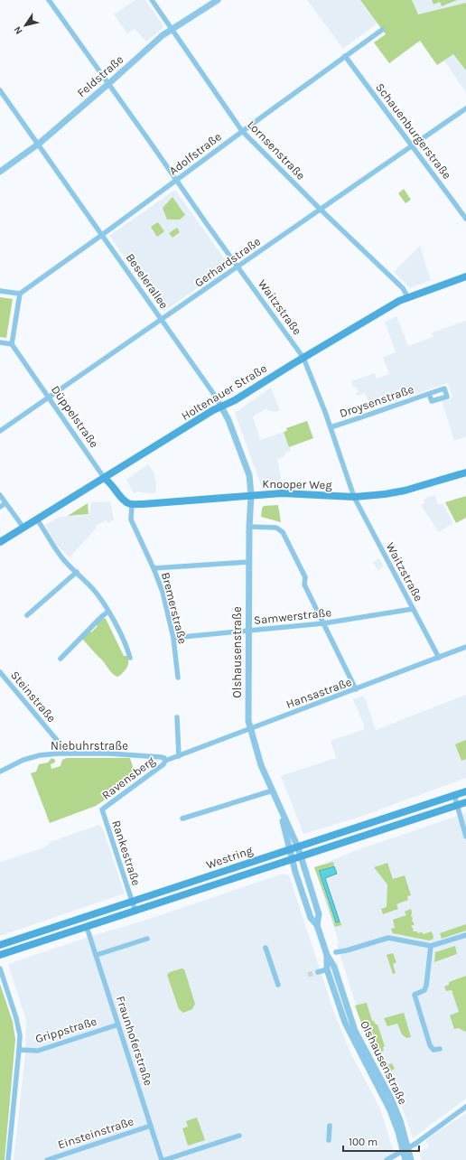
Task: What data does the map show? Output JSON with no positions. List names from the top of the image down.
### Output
{
  "streets": {
    "main road": [
      "Holtenauer Straße",
      "Düppelstraße",
      "Knooper Weg",
      "Westring"
    ],
    "street": [
      "Feldstraße",
      "Schauenburgerstraße",
      "Lornsenstraße",
      "Adolfstraße",
      "Gerhardstraße",
      "Beselerallee",
      "Waitzstraße",
      "Droysenstraße",
      "Bremerstraße",
      "Samwerstraße",
      "Olshausenstraße",
      "Hansastraße",
      "Steinstraße",
      "Niebuhrstraße",
      "Ravensberg",
      "Rankestraße",
      "Grippstraße",
      "Fraunhoferstraße",
      "Einsteinstraße"
    ]
  },
  "crossings": [
    ["Feldstraße", "Lornsenstraße"],
    ["Feldstraße", "Beselerallee"],
    ["Feldstraße", "Waitzstraße"],
    ["Schauenburgerstraße", "Adolfstraße"],
    ["Schauenburgerstraße", "Gerhardstraße"],
    ["Lornsenstraße", "Adolfstraße"],
    ["Lornsenstraße", "Gerhardstraße"],
    ["Lornsenstraße", "Holtenauer Straße"],
    ["Adolfstraße", "Beselerallee"],
    ["Adolfstraße", "Waitzstraße"],
    ["Gerhardstraße", "Beselerallee"],
    ["Gerhardstraße", "Waitzstraße"],
    ["Gerhardstraße", "Düppelstraße"],
    ["Beselerallee", "Holtenauer Straße"],
    ["Beselerallee", "Knooper Weg"],
    ["Beselerallee", "Olshausenstraße"],
    ["Waitzstraße", "Holtenauer Straße"],
    ["Waitzstraße", "Droysenstraße"],
    ["Waitzstraße", "Knooper Weg"],
    ["Waitzstraße", "Samwerstraße"],
    ["Waitzstraße", "Hansastraße"],
    ["Holtenauer Straße", "Düppelstraße"],
    ["Düppelstraße", "Knooper Weg"],
    ["Düppelstraße", "Bremerstraße"],
    ["Knooper Weg", "Bremerstraße"],
    ["Knooper Weg", "Olshausenstraße"],
    ["Bremerstraße", "Samwerstraße"],
    ["Samwerstraße", "Olshausenstraße"],
    ["Olshausenstraße", "Hansastraße"],
    ["Olshausenstraße", "Westring"],
    ["Steinstraße", "Niebuhrstraße"],
    ["Niebuhrstraße", "Ravensberg"],
    ["Ravensberg", "Rankestraße"],
    ["Rankestraße", "Westring"],
    ["Westring", "Fraunhoferstraße"],
    ["Grippstraße", "Fraunhoferstraße"],
    ["Fraunhoferstraße", "Einsteinstraße"]
  ],
  "scale_bar": "100 m",
  "north": "bottom left"
}
